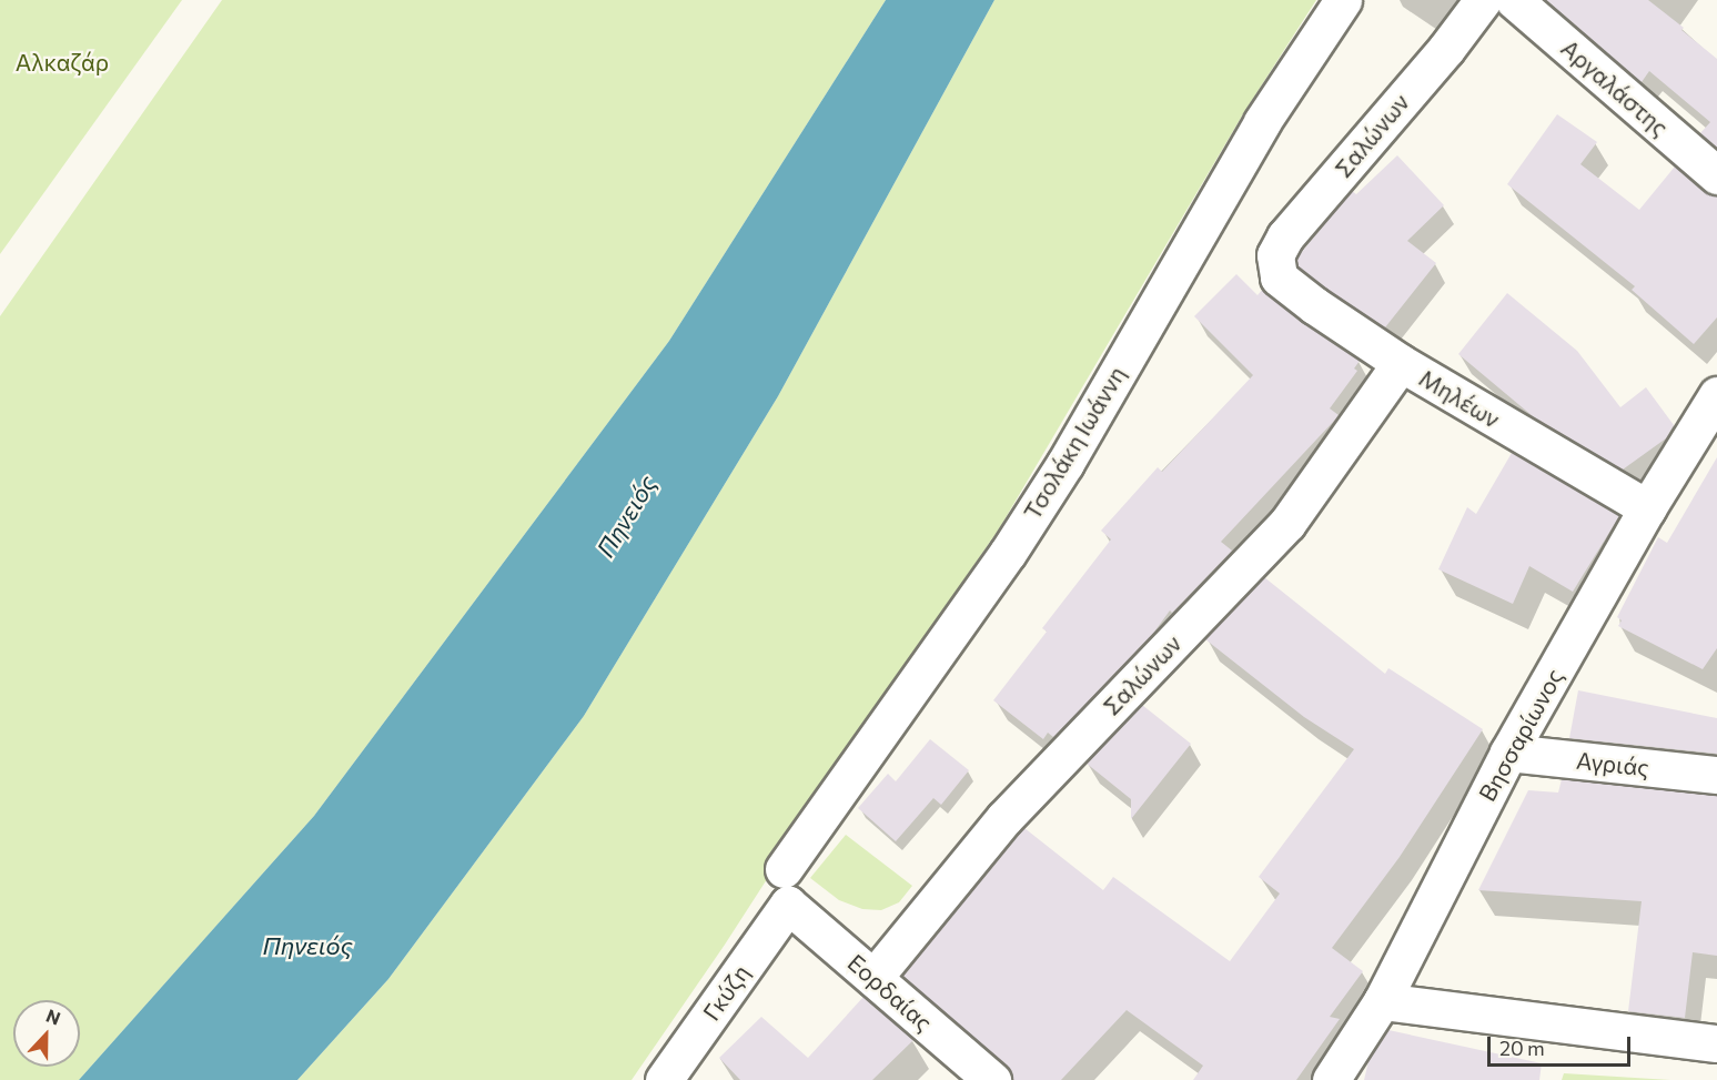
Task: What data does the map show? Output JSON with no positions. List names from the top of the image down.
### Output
{
  "streets": {
    "street": [
      "Αργαλάστης",
      "Σαλώνων",
      "Μηλέων",
      "Τσολάκη Ιωάννη",
      "Βησσαρίωνος",
      "Αγριάς",
      "Γκύζη",
      "Εορδαίας"
    ]
  },
  "crossings": [
    ["Σαλώνων", "Μηλέων"],
    ["Σαλώνων", "Εορδαίας"],
    ["Μηλέων", "Βησσαρίωνος"],
    ["Βησσαρίωνος", "Αγριάς"],
    ["Γκύζη", "Εορδαίας"]
  ],
  "water": ["Πηνειός"],
  "parks": ["Αλκαζάρ"],
  "scale_bar": "20 m",
  "north": "top"
}
